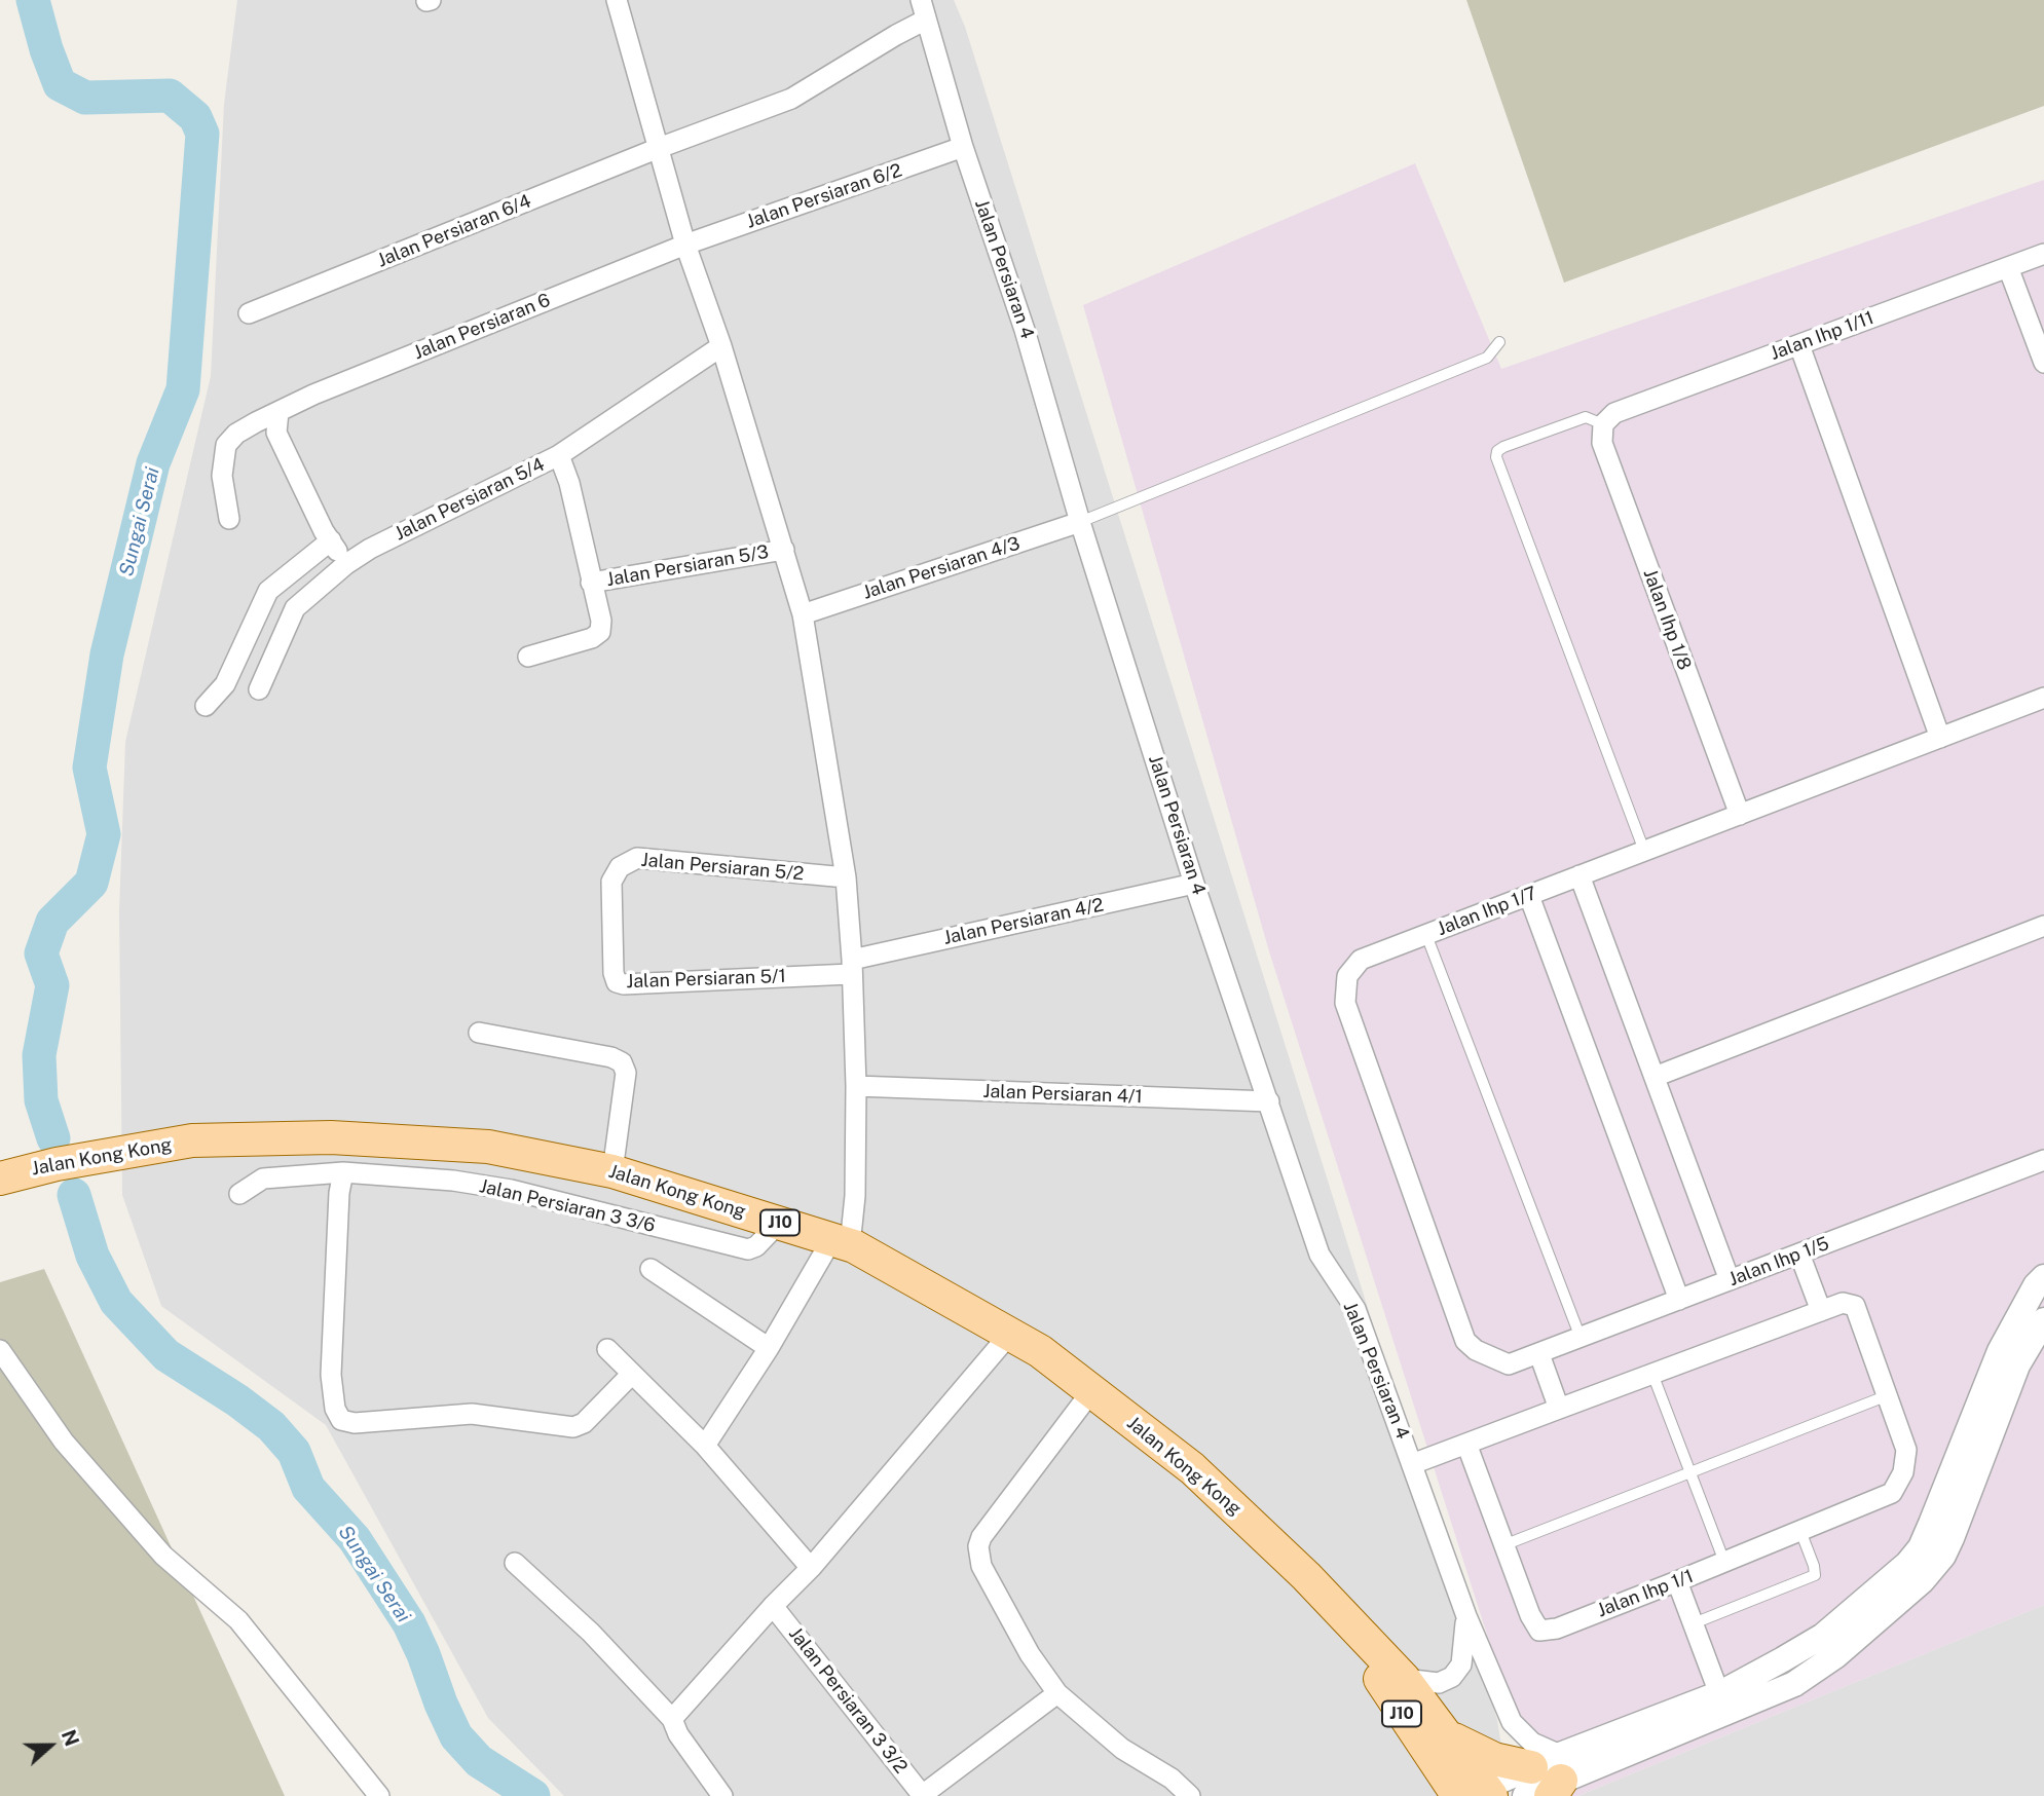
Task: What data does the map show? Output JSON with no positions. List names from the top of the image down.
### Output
{
  "streets": {
    "main road": ["Jalan Kong Kong", "J10"],
    "street": [
      "Jalan Persiaran 6/2",
      "Jalan Persiaran 6/4",
      "Jalan Persiaran 4",
      "Jalan Persiaran 6",
      "Jalan Ihp 1/11",
      "Jalan Persiaran 5/4",
      "Jalan Persiaran 5/3",
      "Jalan Persiaran 4/3",
      "Jalan Ihp 1/8",
      "Jalan Persiaran 5/2",
      "Jalan Ihp 1/7",
      "Jalan Persiaran 4/2",
      "Jalan Persiaran 5/1",
      "Jalan Persiaran 4/1",
      "Jalan Persiaran 3 3/6",
      "Jalan Ihp 1/5",
      "Jalan Ihp 1/1",
      "Jalan Persiaran 3 3/2"
    ]
  },
  "crossings": [
    ["Jalan Persiaran 6/2", "Jalan Persiaran 4"],
    ["Jalan Persiaran 6/2", "Jalan Persiaran 6"],
    ["Jalan Persiaran 6/4", "Jalan Persiaran 4"],
    ["Jalan Persiaran 4", "Jalan Persiaran 4/3"],
    ["Jalan Persiaran 4", "Jalan Persiaran 4/2"],
    ["Jalan Persiaran 4", "Jalan Persiaran 4/1"],
    ["Jalan Ihp 1/11", "Jalan Ihp 1/8"],
    ["Jalan Ihp 1/8", "Jalan Ihp 1/7"],
    ["Jalan Persiaran 5/2", "Jalan Persiaran 5/1"],
    ["Jalan Ihp 1/7", "Jalan Ihp 1/5"],
    ["Jalan Persiaran 4/2", "Jalan Persiaran 5/1"],
    ["Jalan Kong Kong", "Jalan Persiaran 3 3/6"]
  ],
  "water": ["Sungai Serai"],
  "north": "right"
}
